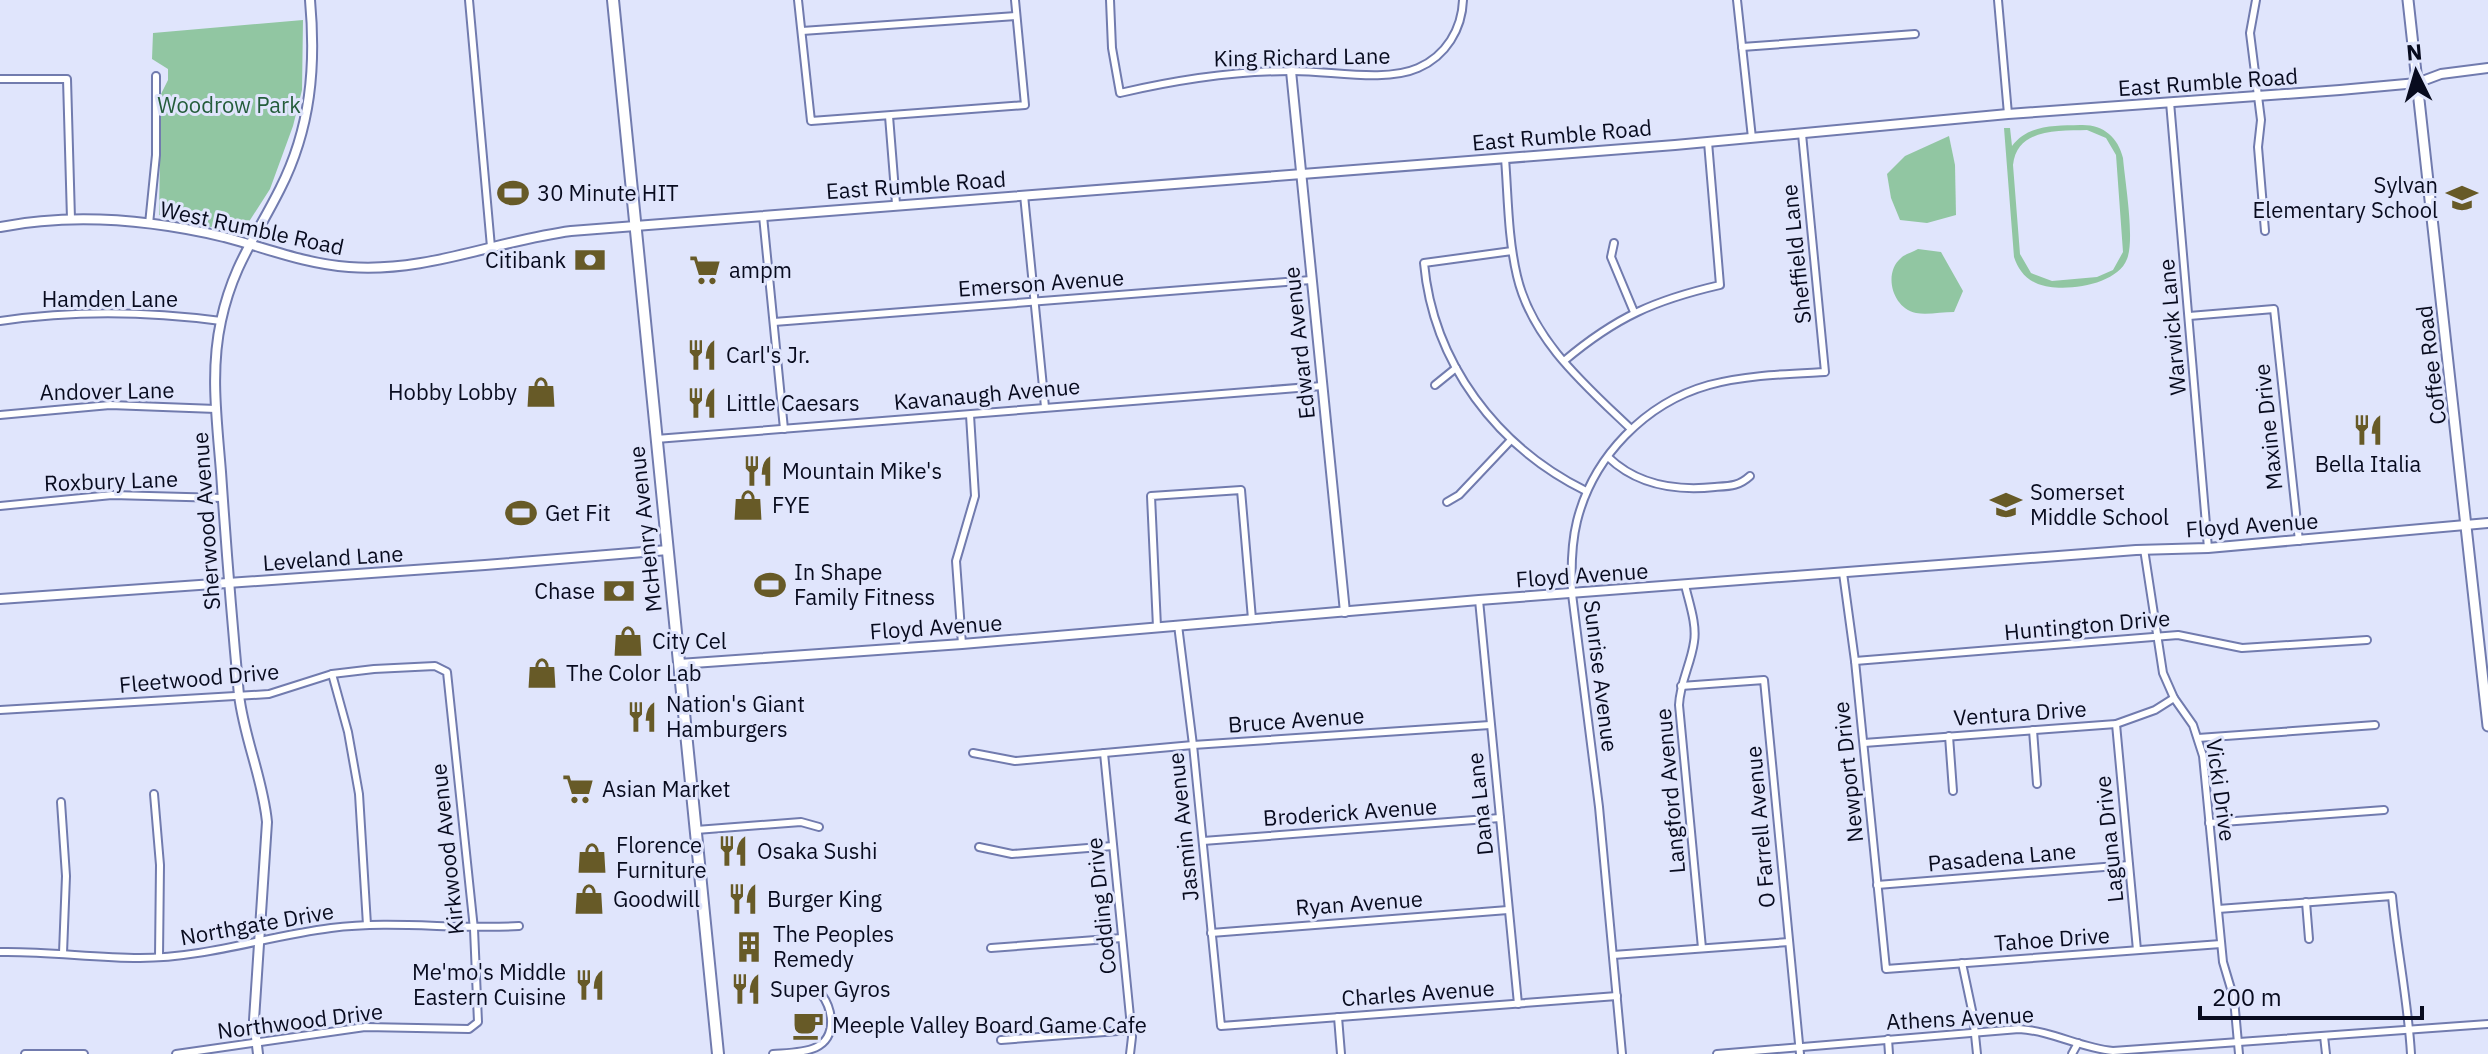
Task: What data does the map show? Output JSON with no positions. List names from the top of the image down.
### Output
{
  "streets": {
    "main road": ["Coffee Road", "McHenry Avenue"],
    "street": [
      "King Richard Lane",
      "East Rumble Road",
      "West Rumble Road",
      "Sheffield Lane",
      "Emerson Avenue",
      "Hamden Lane",
      "Warwick Lane",
      "Edward Avenue",
      "Andover Lane",
      "Kavanaugh Avenue",
      "Maxine Drive",
      "Roxbury Lane",
      "Sherwood Avenue",
      "Floyd Avenue",
      "Leveland Lane",
      "Huntington Drive",
      "Sunrise Avenue",
      "Fleetwood Drive",
      "Ventura Drive",
      "Bruce Avenue",
      "Newport Drive",
      "Vicki Drive",
      "Langford Avenue",
      "Dana Lane",
      "Broderick Avenue",
      "Jasmin Avenue",
      "O Farrell Avenue",
      "Laguna Drive",
      "Kirkwood Avenue",
      "Pasadena Lane",
      "Ryan Avenue",
      "Codding Drive",
      "Northgate Drive",
      "Tahoe Drive",
      "Charles Avenue",
      "Athens Avenue",
      "Northwood Drive"
    ]
  },
  "crossings": [
    ["King Richard Lane", "Edward Avenue"],
    ["East Rumble Road", "West Rumble Road"],
    ["East Rumble Road", "Sheffield Lane"],
    ["East Rumble Road", "Warwick Lane"],
    ["East Rumble Road", "Edward Avenue"],
    ["East Rumble Road", "Coffee Road"],
    ["East Rumble Road", "McHenry Avenue"],
    ["West Rumble Road", "Sherwood Avenue"],
    ["West Rumble Road", "McHenry Avenue"],
    ["Sheffield Lane", "Sunrise Avenue"],
    ["Emerson Avenue", "Edward Avenue"],
    ["Hamden Lane", "Sherwood Avenue"],
    ["Warwick Lane", "Maxine Drive"],
    ["Warwick Lane", "Floyd Avenue"],
    ["Edward Avenue", "Kavanaugh Avenue"],
    ["Edward Avenue", "Floyd Avenue"],
    ["Coffee Road", "Floyd Avenue"],
    ["Andover Lane", "Sherwood Avenue"],
    ["Kavanaugh Avenue", "McHenry Avenue"],
    ["Maxine Drive", "Floyd Avenue"],
    ["Roxbury Lane", "Sherwood Avenue"],
    ["Sherwood Avenue", "Leveland Lane"],
    ["Sherwood Avenue", "Fleetwood Drive"],
    ["Sherwood Avenue", "Northgate Drive"],
    ["Sherwood Avenue", "Northwood Drive"],
    ["Floyd Avenue", "McHenry Avenue"],
    ["Floyd Avenue", "Sunrise Avenue"],
    ["Floyd Avenue", "Newport Drive"],
    ["Floyd Avenue", "Vicki Drive"],
    ["Floyd Avenue", "Langford Avenue"],
    ["Floyd Avenue", "Dana Lane"],
    ["Floyd Avenue", "Jasmin Avenue"],
    ["McHenry Avenue", "Leveland Lane"],
    ["Huntington Drive", "Newport Drive"],
    ["Huntington Drive", "Vicki Drive"],
    ["Sunrise Avenue", "Charles Avenue"],
    ["Fleetwood Drive", "Kirkwood Avenue"],
    ["Ventura Drive", "Newport Drive"],
    ["Ventura Drive", "Vicki Drive"],
    ["Ventura Drive", "Laguna Drive"],
    ["Bruce Avenue", "Dana Lane"],
    ["Bruce Avenue", "Jasmin Avenue"],
    ["Bruce Avenue", "Codding Drive"],
    ["Newport Drive", "Pasadena Lane"],
    ["Newport Drive", "Tahoe Drive"],
    ["Vicki Drive", "Tahoe Drive"],
    ["Vicki Drive", "Athens Avenue"],
    ["Langford Avenue", "O Farrell Avenue"],
    ["Dana Lane", "Broderick Avenue"],
    ["Dana Lane", "Ryan Avenue"],
    ["Dana Lane", "Charles Avenue"],
    ["Broderick Avenue", "Jasmin Avenue"],
    ["Jasmin Avenue", "Ryan Avenue"],
    ["Jasmin Avenue", "Charles Avenue"],
    ["O Farrell Avenue", "Athens Avenue"],
    ["Laguna Drive", "Pasadena Lane"],
    ["Laguna Drive", "Tahoe Drive"],
    ["Kirkwood Avenue", "Northgate Drive"],
    ["Kirkwood Avenue", "Northwood Drive"]
  ],
  "parks": ["Woodrow Park"],
  "places": {
    "sports": ["30 Minute HIT", "Get Fit", "In Shape Family Fitness"],
    "school or university": ["Sylvan Elementary School", "Somerset Middle School"],
    "bank": ["Citibank", "Chase"],
    "supermarket": ["ampm", "Asian Market"],
    "restaurant": [
      "Carl's Jr.",
      "Little Caesars",
      "Bella Italia",
      "Mountain Mike's",
      "Nation's Giant Hamburgers",
      "Osaka Sushi",
      "Burger King",
      "Me'mo's Middle Eastern Cuisine",
      "Super Gyros"
    ],
    "shop": [
      "Hobby Lobby",
      "FYE",
      "City Cel",
      "The Color Lab",
      "Florence Furniture",
      "Goodwill"
    ],
    "building": ["The Peoples Remedy"],
    "cafe": ["Meeple Valley Board Game Cafe"]
  },
  "scale_bar": "200 m",
  "north": "top"
}
